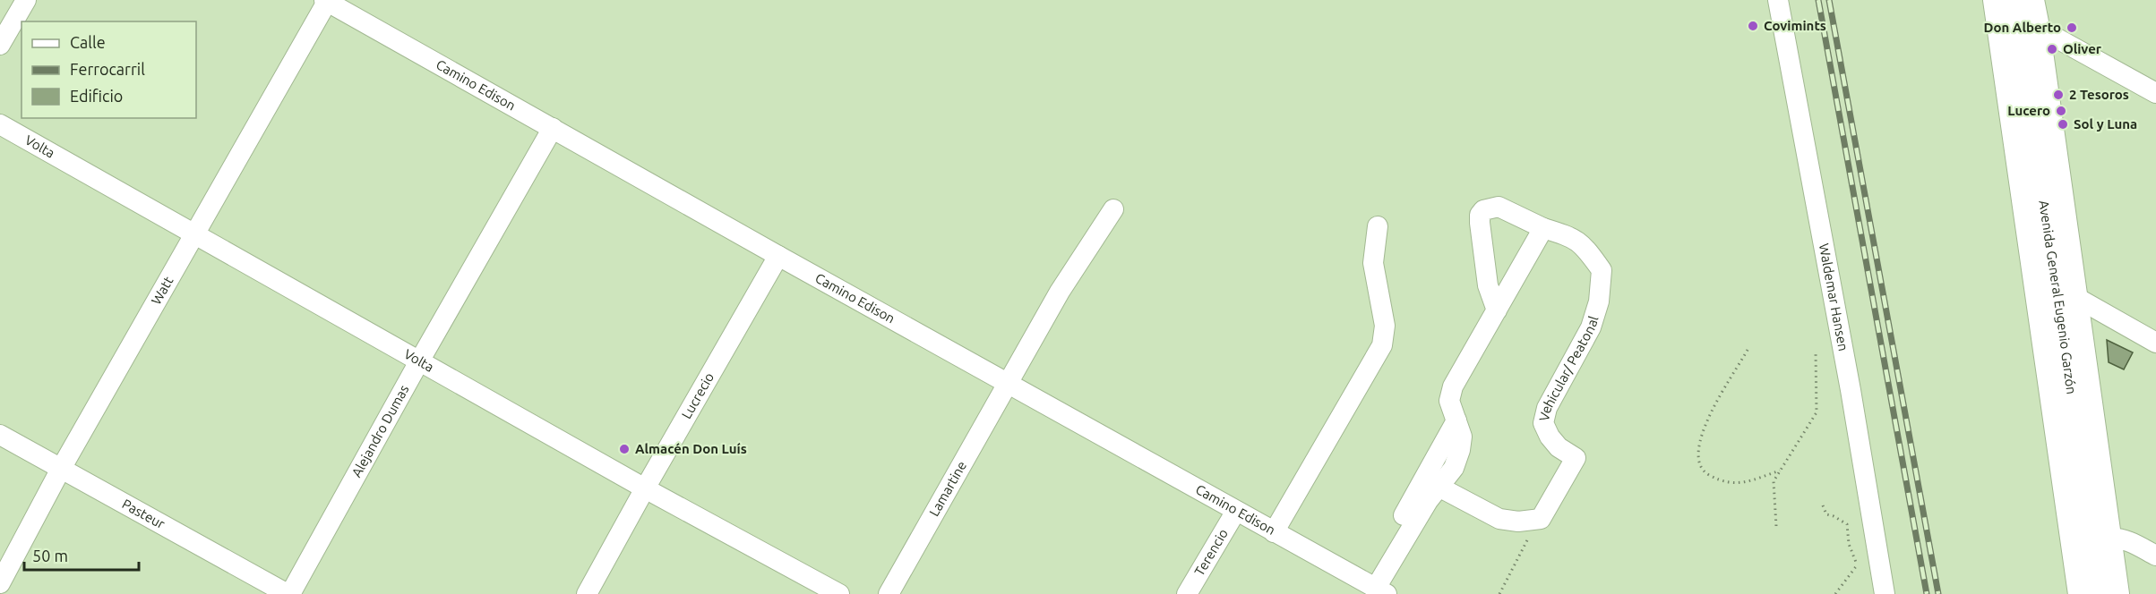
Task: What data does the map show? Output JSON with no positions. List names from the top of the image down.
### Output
{
  "streets": {
    "main road": ["Avenida General Eugenio Garzón"],
    "street": [
      "Camino Edison",
      "Volta",
      "Watt",
      "Waldemar Hansen",
      "Vehicular/ Peatonal",
      "Lucrecio",
      "Alejandro Dumas",
      "Lamartine",
      "Pasteur",
      "Terencio"
    ]
  },
  "crossings": [
    ["Camino Edison", "Watt"],
    ["Camino Edison", "Lucrecio"],
    ["Camino Edison", "Alejandro Dumas"],
    ["Camino Edison", "Lamartine"],
    ["Camino Edison", "Terencio"],
    ["Volta", "Watt"],
    ["Volta", "Lucrecio"],
    ["Volta", "Alejandro Dumas"],
    ["Watt", "Pasteur"],
    ["Alejandro Dumas", "Pasteur"]
  ],
  "places": [
    "Covimints",
    "Don Alberto",
    "Oliver",
    "2 Tesoros",
    "Lucero",
    "Sol y Luna",
    "Almacén Don Luís"
  ],
  "legend": ["Calle", "Ferrocarril", "Edificio"],
  "scale_bar": "50 m"
}
